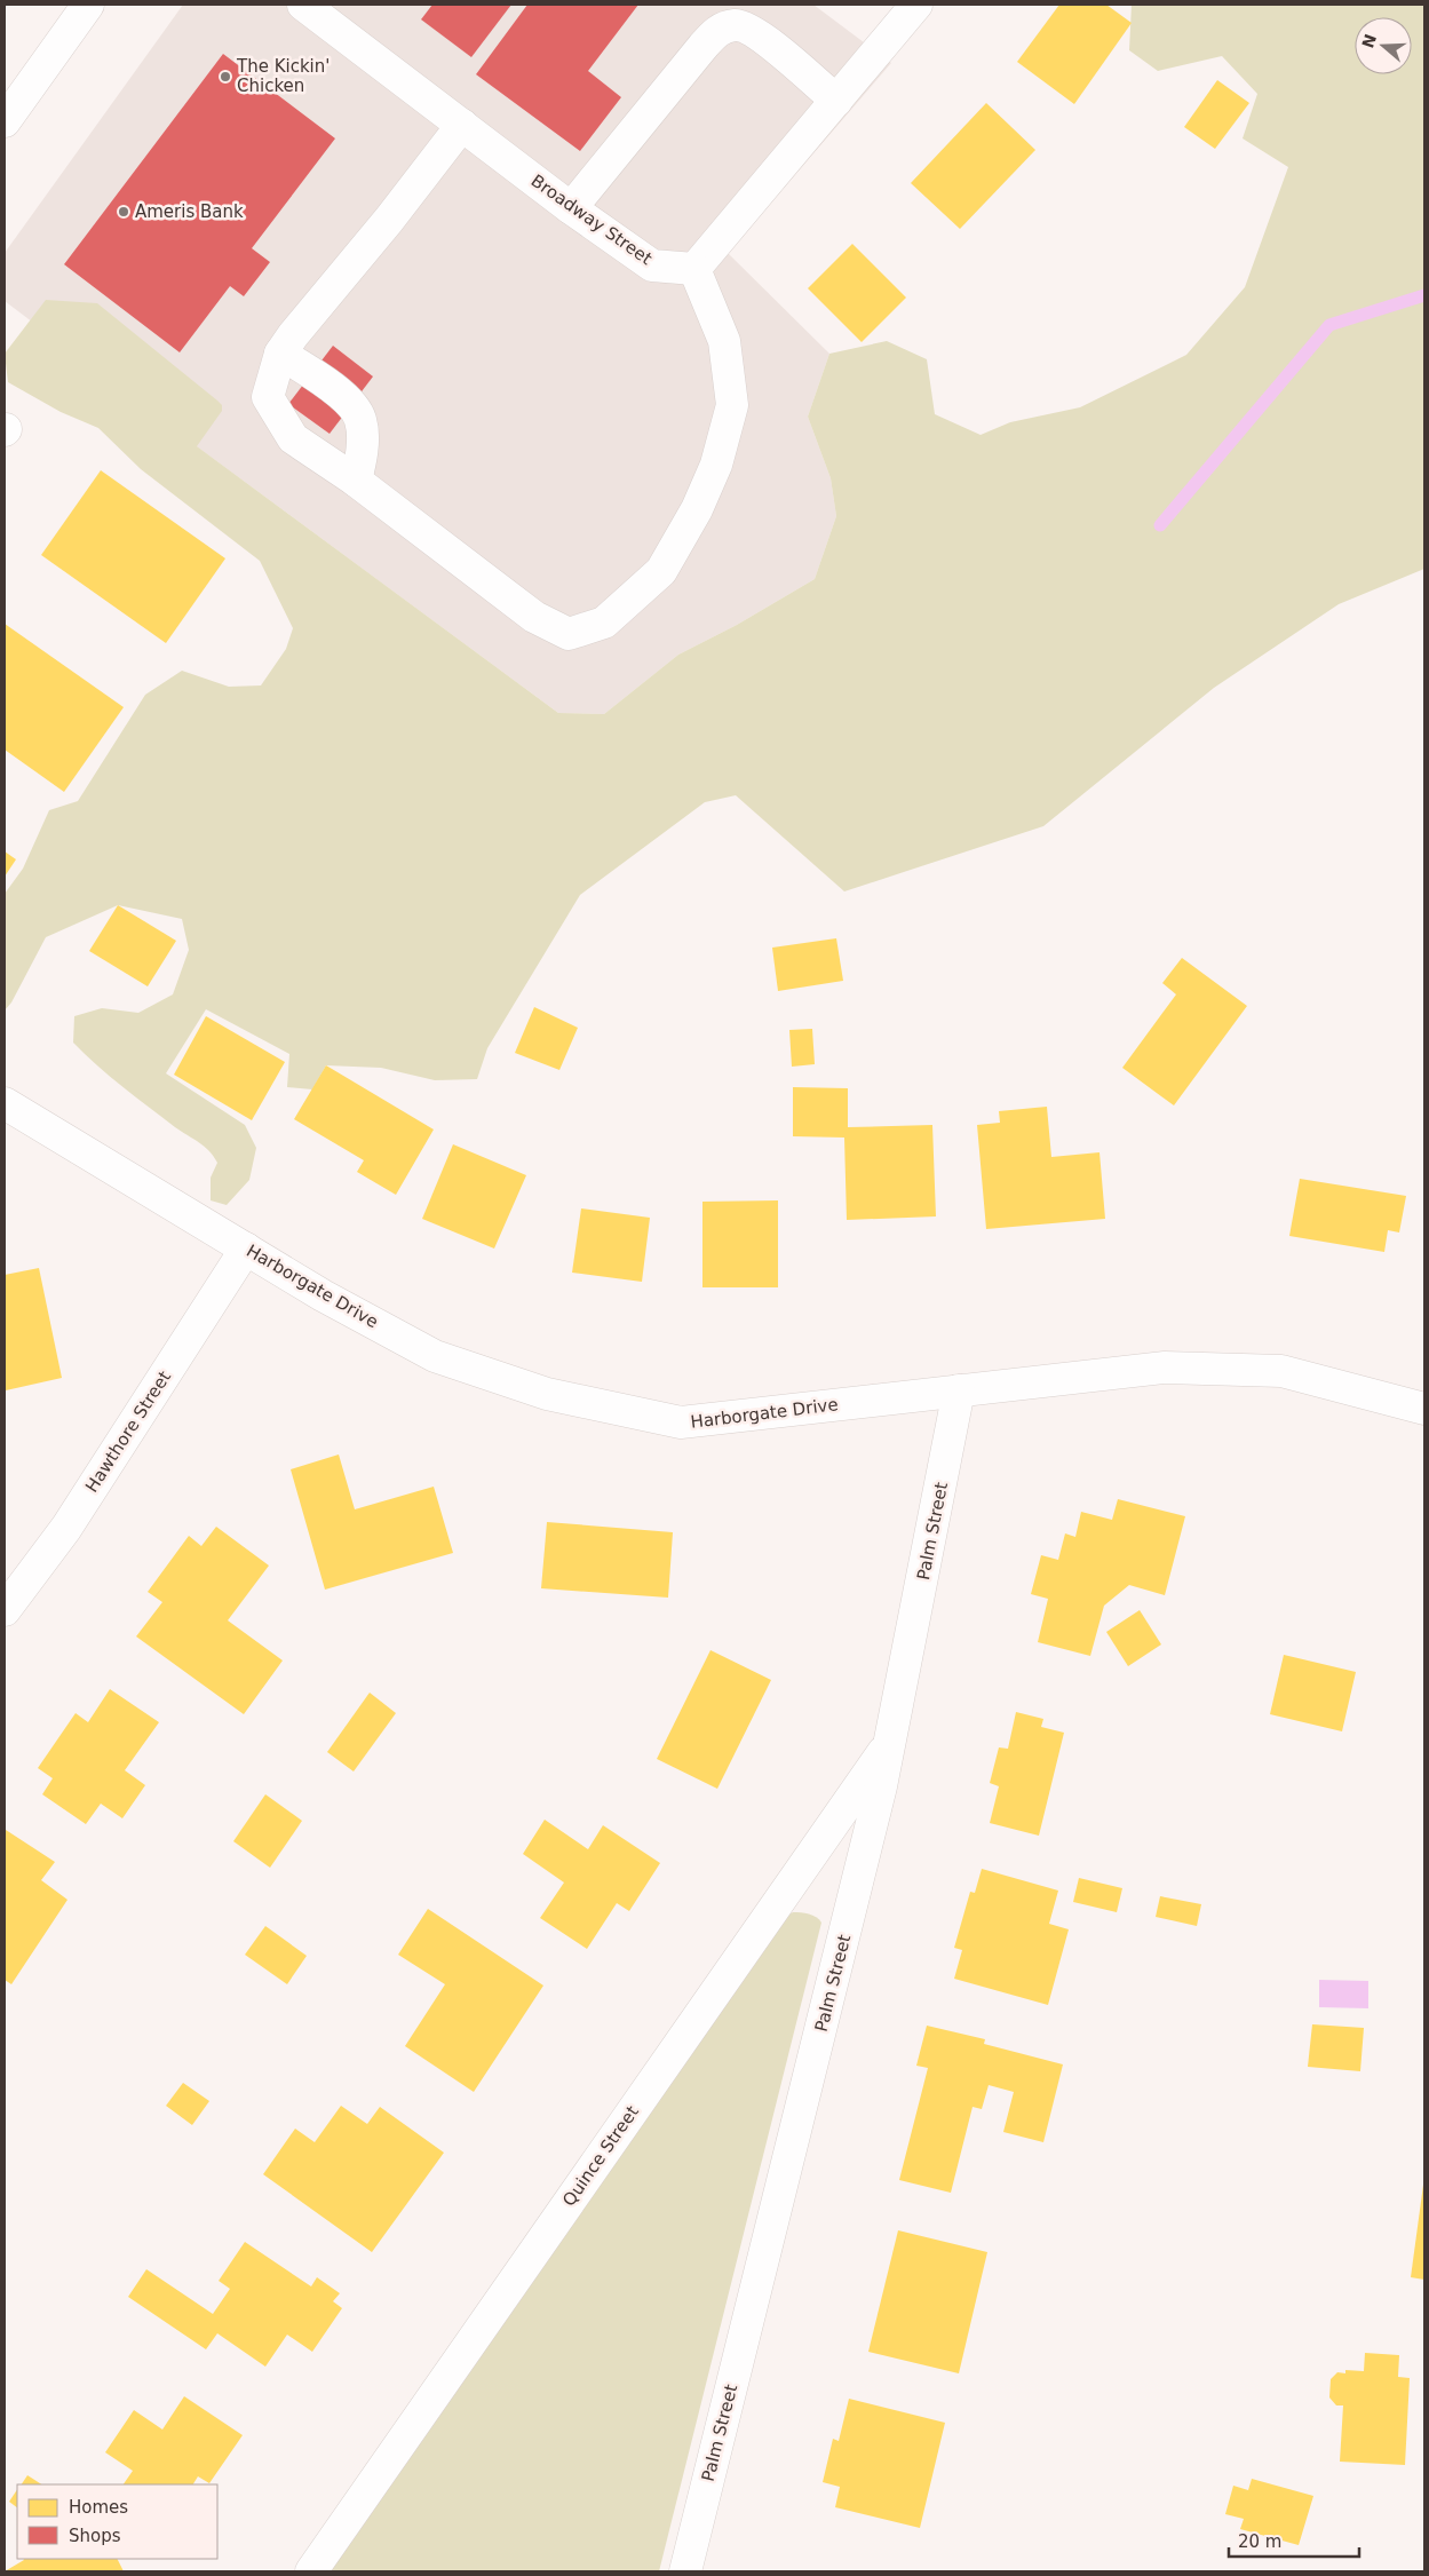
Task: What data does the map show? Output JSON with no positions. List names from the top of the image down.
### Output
{
  "streets": {
    "street": [
      "Broadway Street",
      "Harborgate Drive",
      "Hawthore Street",
      "Palm Street",
      "Quince Street"
    ]
  },
  "crossings": [
    ["Harborgate Drive", "Hawthore Street"],
    ["Harborgate Drive", "Palm Street"],
    ["Palm Street", "Quince Street"]
  ],
  "places": ["The Kickin' Chicken", "Ameris Bank"],
  "legend": ["Homes", "Shops"],
  "scale_bar": "20 m",
  "north": "left"
}
